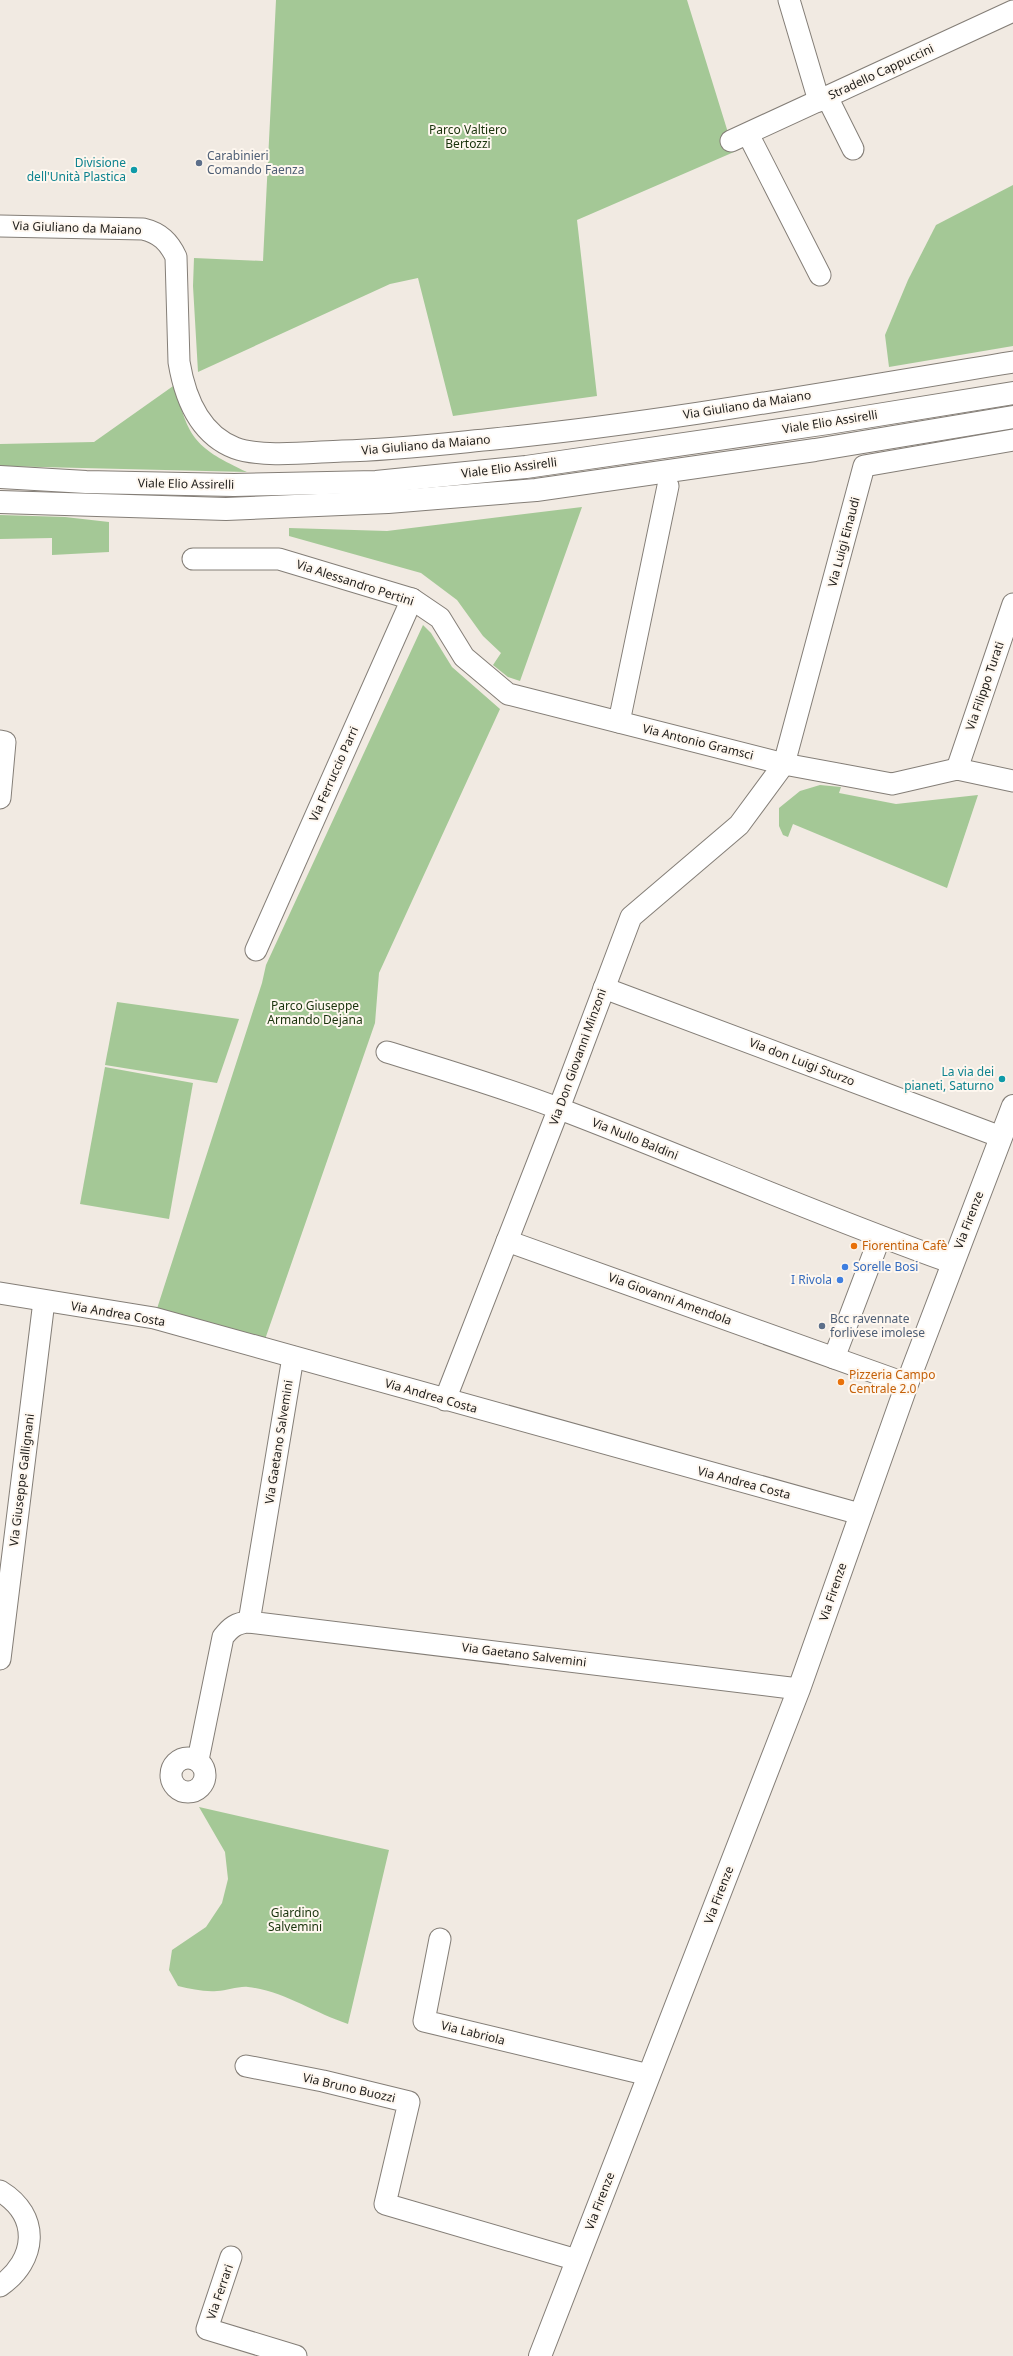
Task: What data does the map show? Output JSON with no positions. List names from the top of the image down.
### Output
{
  "streets": {
    "main road": ["Viale Elio Assirelli", "Via Firenze"],
    "street": [
      "Stradello Cappuccini",
      "Via Giuliano da Maiano",
      "Via Luigi Einaudi",
      "Via Alessandro Pertini",
      "Via Filippo Turati",
      "Via Antonio Gramsci",
      "Via Ferruccio Parri",
      "Via Don Giovanni Minzoni",
      "Via don Luigi Sturzo",
      "Via Nullo Baldini",
      "Via Giovanni Amendola",
      "Via Andrea Costa",
      "Via Gaetano Salvemini",
      "Via Giuseppe Gallignani",
      "Via Labriola",
      "Via Bruno Buozzi",
      "Via Ferrari"
    ]
  },
  "crossings": [
    ["Via Luigi Einaudi", "Via Antonio Gramsci"],
    ["Via Luigi Einaudi", "Via Don Giovanni Minzoni"],
    ["Via Alessandro Pertini", "Via Antonio Gramsci"],
    ["Via Alessandro Pertini", "Via Ferruccio Parri"],
    ["Via Filippo Turati", "Via Antonio Gramsci"],
    ["Via Antonio Gramsci", "Via Don Giovanni Minzoni"],
    ["Via Don Giovanni Minzoni", "Via don Luigi Sturzo"],
    ["Via Don Giovanni Minzoni", "Via Nullo Baldini"],
    ["Via Don Giovanni Minzoni", "Via Giovanni Amendola"],
    ["Via Don Giovanni Minzoni", "Via Andrea Costa"],
    ["Via don Luigi Sturzo", "Via Firenze"],
    ["Via Nullo Baldini", "Via Firenze"],
    ["Via Firenze", "Via Giovanni Amendola"],
    ["Via Firenze", "Via Andrea Costa"],
    ["Via Firenze", "Via Gaetano Salvemini"],
    ["Via Firenze", "Via Labriola"],
    ["Via Firenze", "Via Bruno Buozzi"],
    ["Via Andrea Costa", "Via Gaetano Salvemini"],
    ["Via Andrea Costa", "Via Giuseppe Gallignani"]
  ],
  "parks": ["Parco Valtiero Bertozzi", "Parco Giuseppe Armando Dejana", "Giardino Salvemini"],
  "places": [
    "Carabinieri Comando Faenza",
    "Divisione dell'Unità Plastica",
    "La via dei pianeti, Saturno",
    "Fiorentina Cafè",
    "Sorelle Bosi",
    "I Rivola",
    "Bcc ravennate forlivese imolese",
    "Pizzeria Campo Centrale 2.0"
  ]
}
